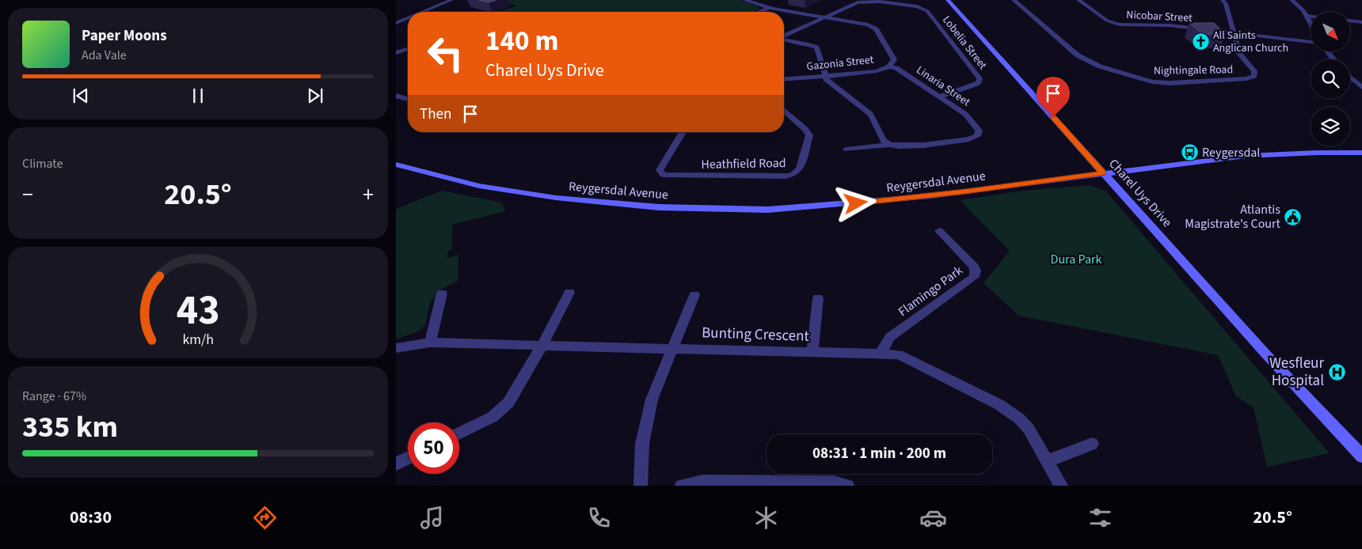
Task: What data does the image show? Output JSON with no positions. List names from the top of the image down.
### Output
{
  "streets": {
    "main road": ["Reygersdal Avenue", "Charel Uys Drive"],
    "street": [
      "Nicobar Street",
      "Lobelia Street",
      "Gazonia Street",
      "Nightingale Road",
      "Linaria Street",
      "Heathfield Road",
      "Flamingo Park",
      "Bunting Crescent"
    ]
  },
  "crossings": [
    ["Nicobar Street", "Nightingale Road"],
    ["Lobelia Street", "Gazonia Street"],
    ["Lobelia Street", "Linaria Street"],
    ["Gazonia Street", "Linaria Street"],
    ["Reygersdal Avenue", "Charel Uys Drive"],
    ["Flamingo Park", "Bunting Crescent"]
  ],
  "parks": ["Dura Park"],
  "places": {
    "church": ["All Saints Anglican Church"],
    "bus stop": ["Reygersdal"],
    "public building": ["Atlantis Magistrate's Court"],
    "hospital": ["Wesfleur Hospital"]
  },
  "north": "bottom right",
  "page": {
    "turn": ["140 m", "Charel Uys Drive"],
    "song": ["Paper Moons", "Ada Vale"],
    "then": "Then",
    "tile": [
      "Climate",
      ["Range · 67%", "335 km"]
    ],
    "heat": ["−", "20.5°", "+"],
    "limit": "50",
    "trip": "08:31 · 1 min · 200 m",
    "tabs": ["08:30", "20.5°"],
    "gauge": ["43", "km/h"]
  }
}
